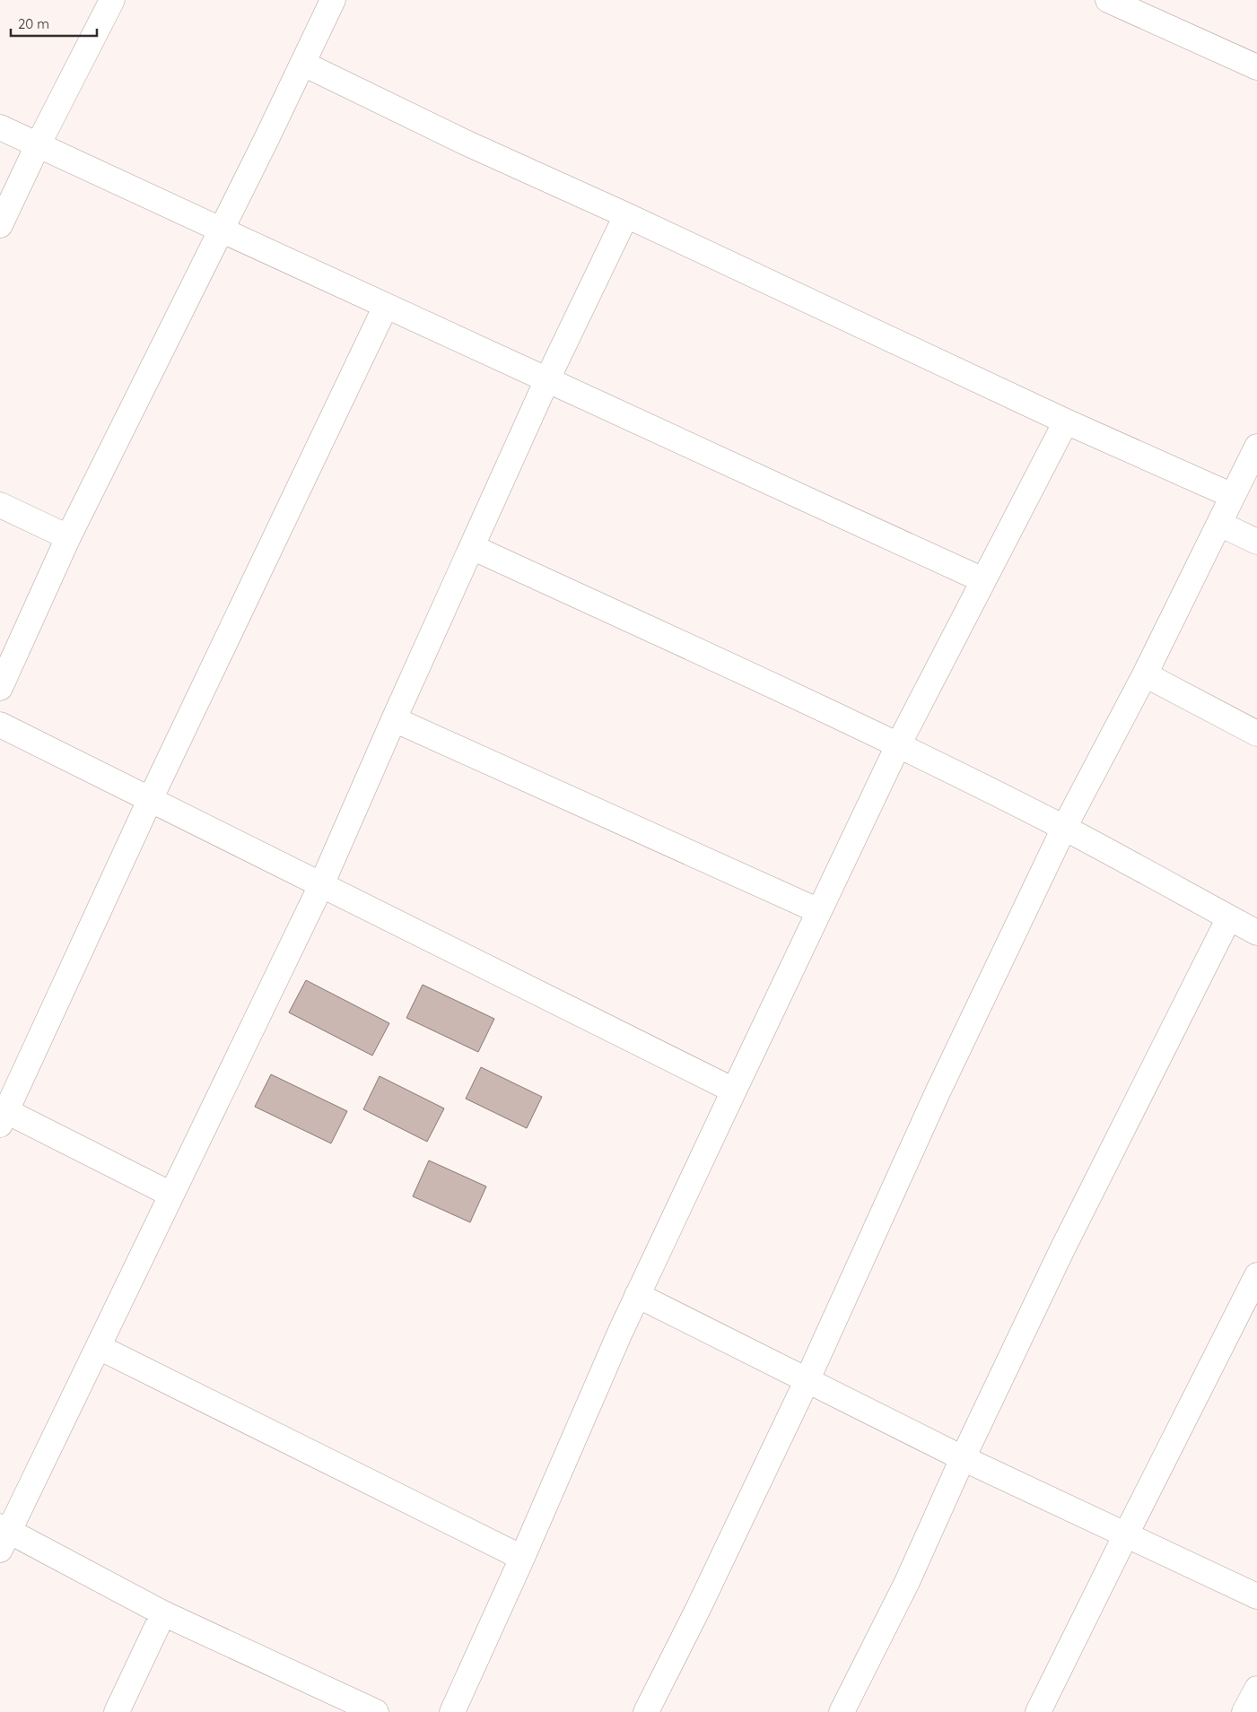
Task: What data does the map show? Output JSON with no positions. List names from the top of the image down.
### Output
{
  "scale_bar": "20 m"
}
